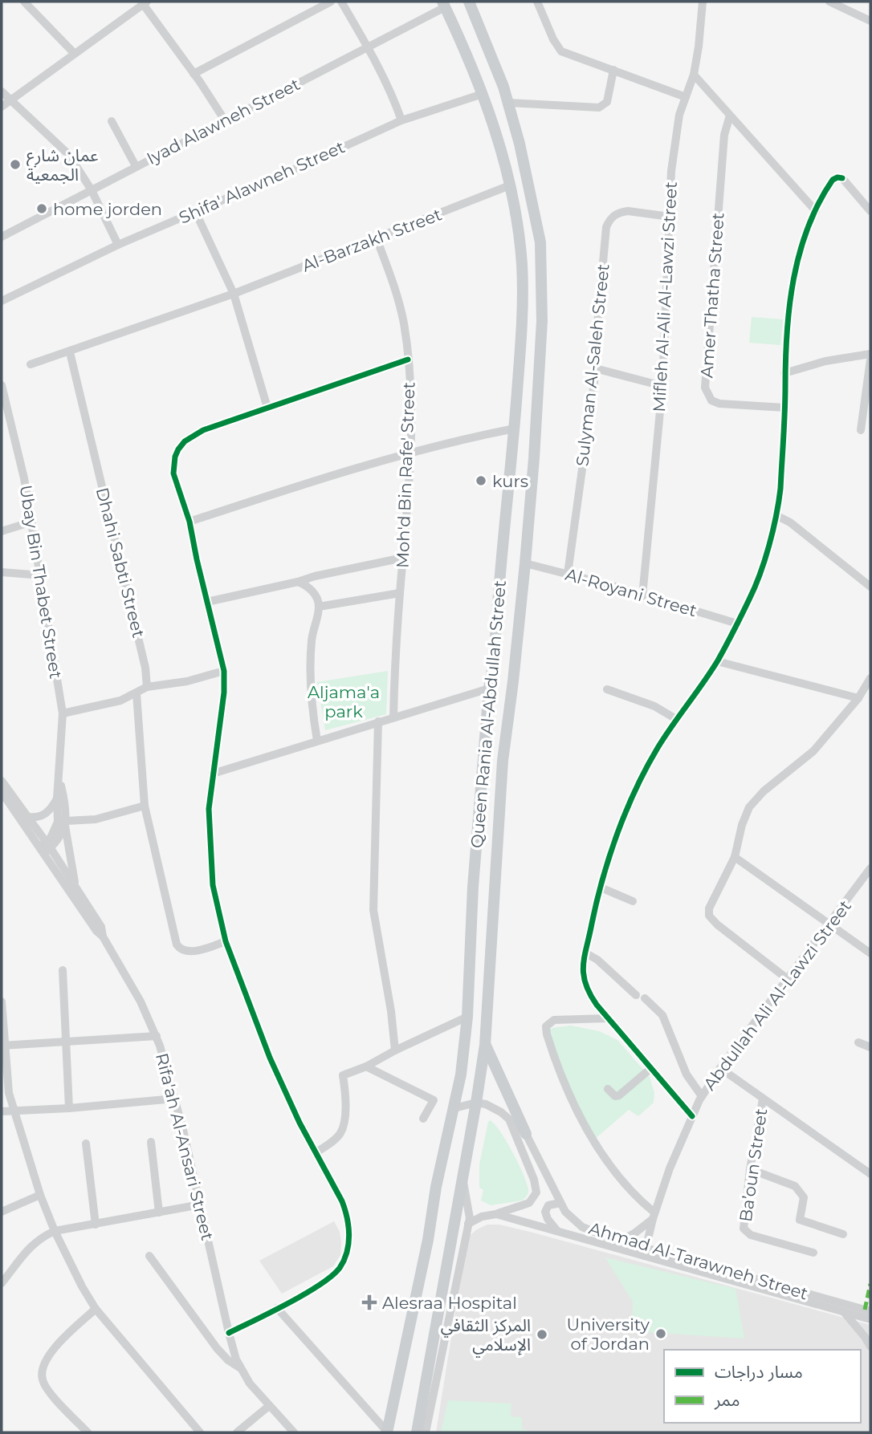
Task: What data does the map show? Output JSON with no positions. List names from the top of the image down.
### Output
{
  "streets": {
    "main road": ["Queen Rania Al-Abdullah Street"],
    "street": [
      "Iyad Alawneh Street",
      "Shifa' Alawneh Street",
      "Al-Barzakh Street",
      "Amer Thatha Street",
      "Mifleh Al-Ali Al-Lawzi Street",
      "Sulyman Al-Saleh Street",
      "Moh'd Bin Rafe' Street",
      "Dhahi Sabti Street",
      "Ubay Bin Thabet Street",
      "Al-Royani Street",
      "Abdullah Ali Al-Lawzi Street",
      "Rifa'ah Al-Ansari Street",
      "Ba’oun Street",
      "Ahmad Al-Tarawneh Street"
    ]
  },
  "crossings": [
    ["Iyad Alawneh Street", "Queen Rania Al-Abdullah Street"],
    ["Shifa' Alawneh Street", "Queen Rania Al-Abdullah Street"],
    ["Al-Barzakh Street", "Moh'd Bin Rafe' Street"],
    ["Al-Barzakh Street", "Dhahi Sabti Street"],
    ["Al-Barzakh Street", "Queen Rania Al-Abdullah Street"],
    ["Mifleh Al-Ali Al-Lawzi Street", "Sulyman Al-Saleh Street"],
    ["Mifleh Al-Ali Al-Lawzi Street", "Al-Royani Street"],
    ["Sulyman Al-Saleh Street", "Al-Royani Street"],
    ["Ubay Bin Thabet Street", "Rifa'ah Al-Ansari Street"],
    ["Al-Royani Street", "Queen Rania Al-Abdullah Street"],
    ["Queen Rania Al-Abdullah Street", "Ahmad Al-Tarawneh Street"],
    ["Abdullah Ali Al-Lawzi Street", "Ahmad Al-Tarawneh Street"]
  ],
  "parks": ["Aljama'a park"],
  "places": {
    "other": [
      "عمان شارع الجمعية",
      "home jorden",
      "kurs",
      "University of Jordan",
      "المركز الثقافي الإسلامي"
    ],
    "health": ["Alesraa Hospital"]
  },
  "legend": ["مسار دراجات", "ممر"]
}
